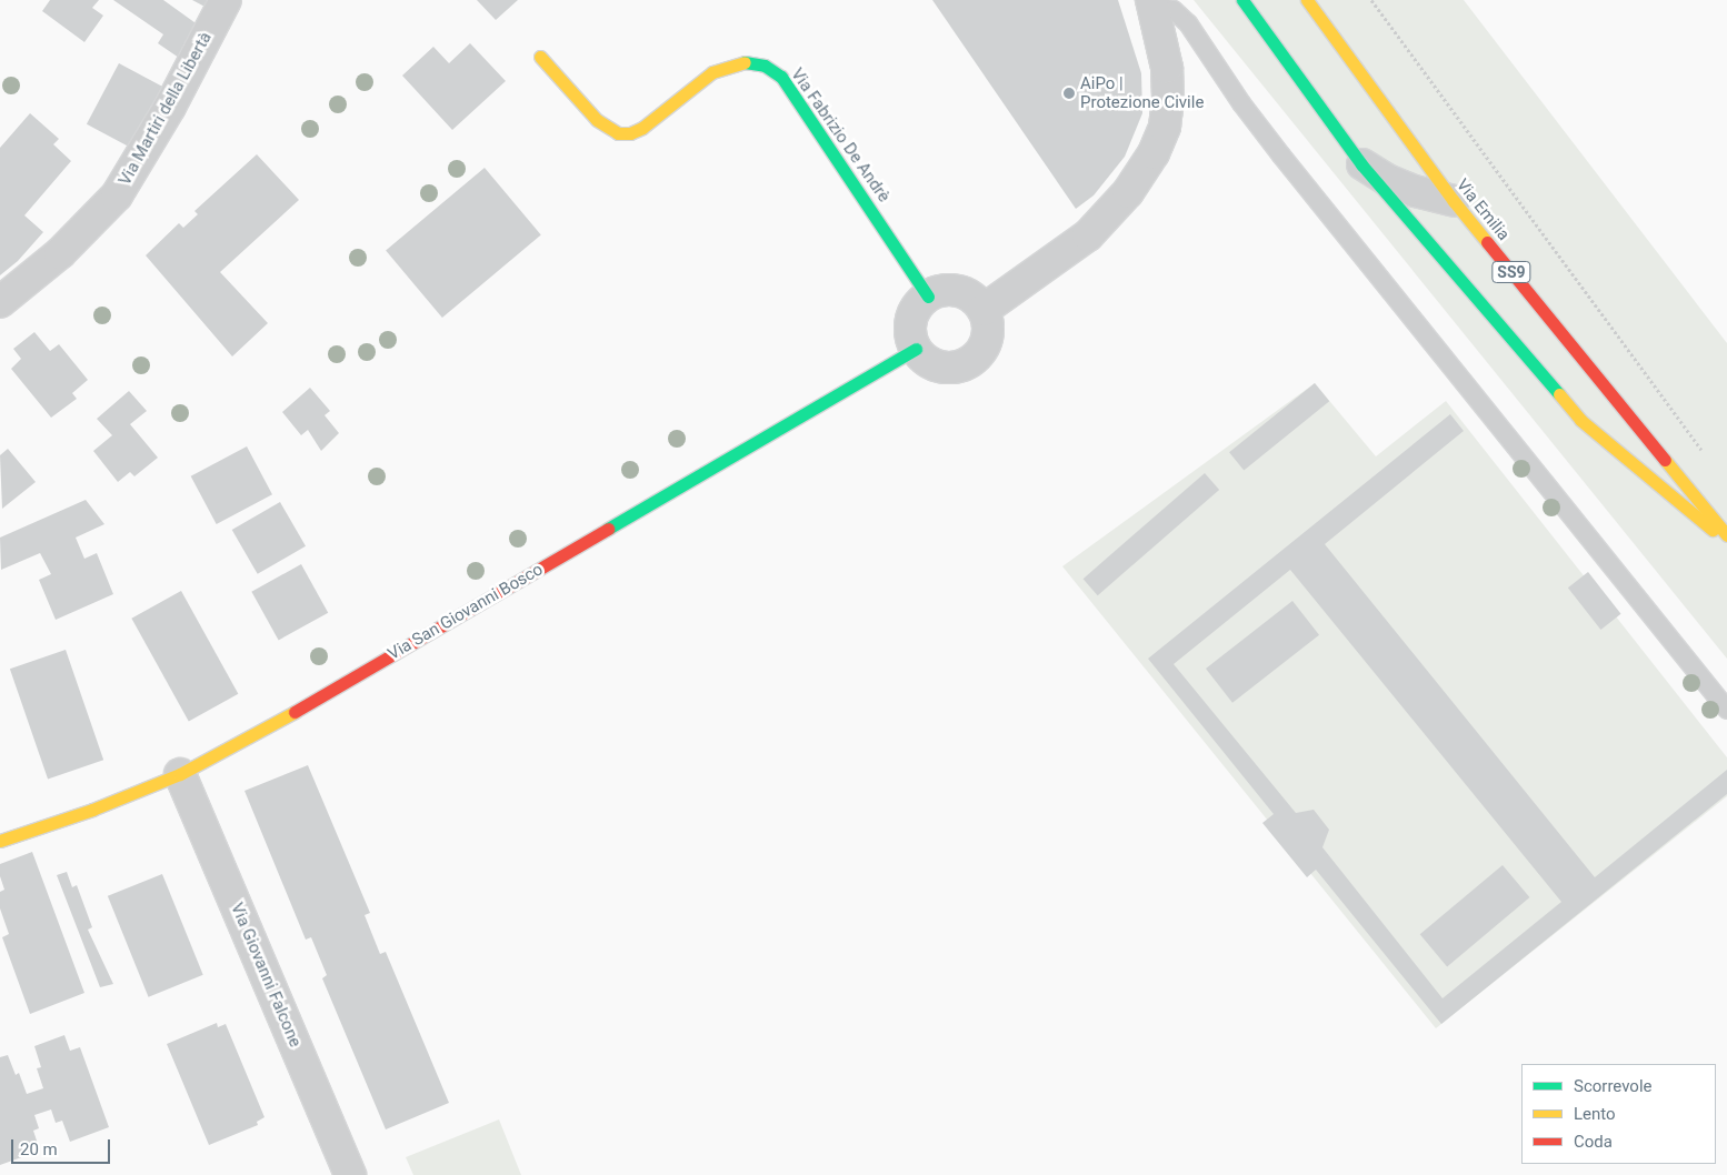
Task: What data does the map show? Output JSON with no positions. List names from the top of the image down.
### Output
{
  "streets": {
    "street": [
      "Via Martiri della Libertà",
      "Via Fabrizio De Andrè",
      "Via Emilia",
      "SS9",
      "Via San Giovanni Bosco",
      "Via Giovanni Falcone"
    ]
  },
  "crossings": [
    ["Via Fabrizio De Andrè", "Via San Giovanni Bosco"],
    ["Via San Giovanni Bosco", "Via Giovanni Falcone"]
  ],
  "places": ["AiPo | Protezione Civile"],
  "legend": ["Scorrevole", "Lento", "Coda"],
  "scale_bar": "20 m"
}
